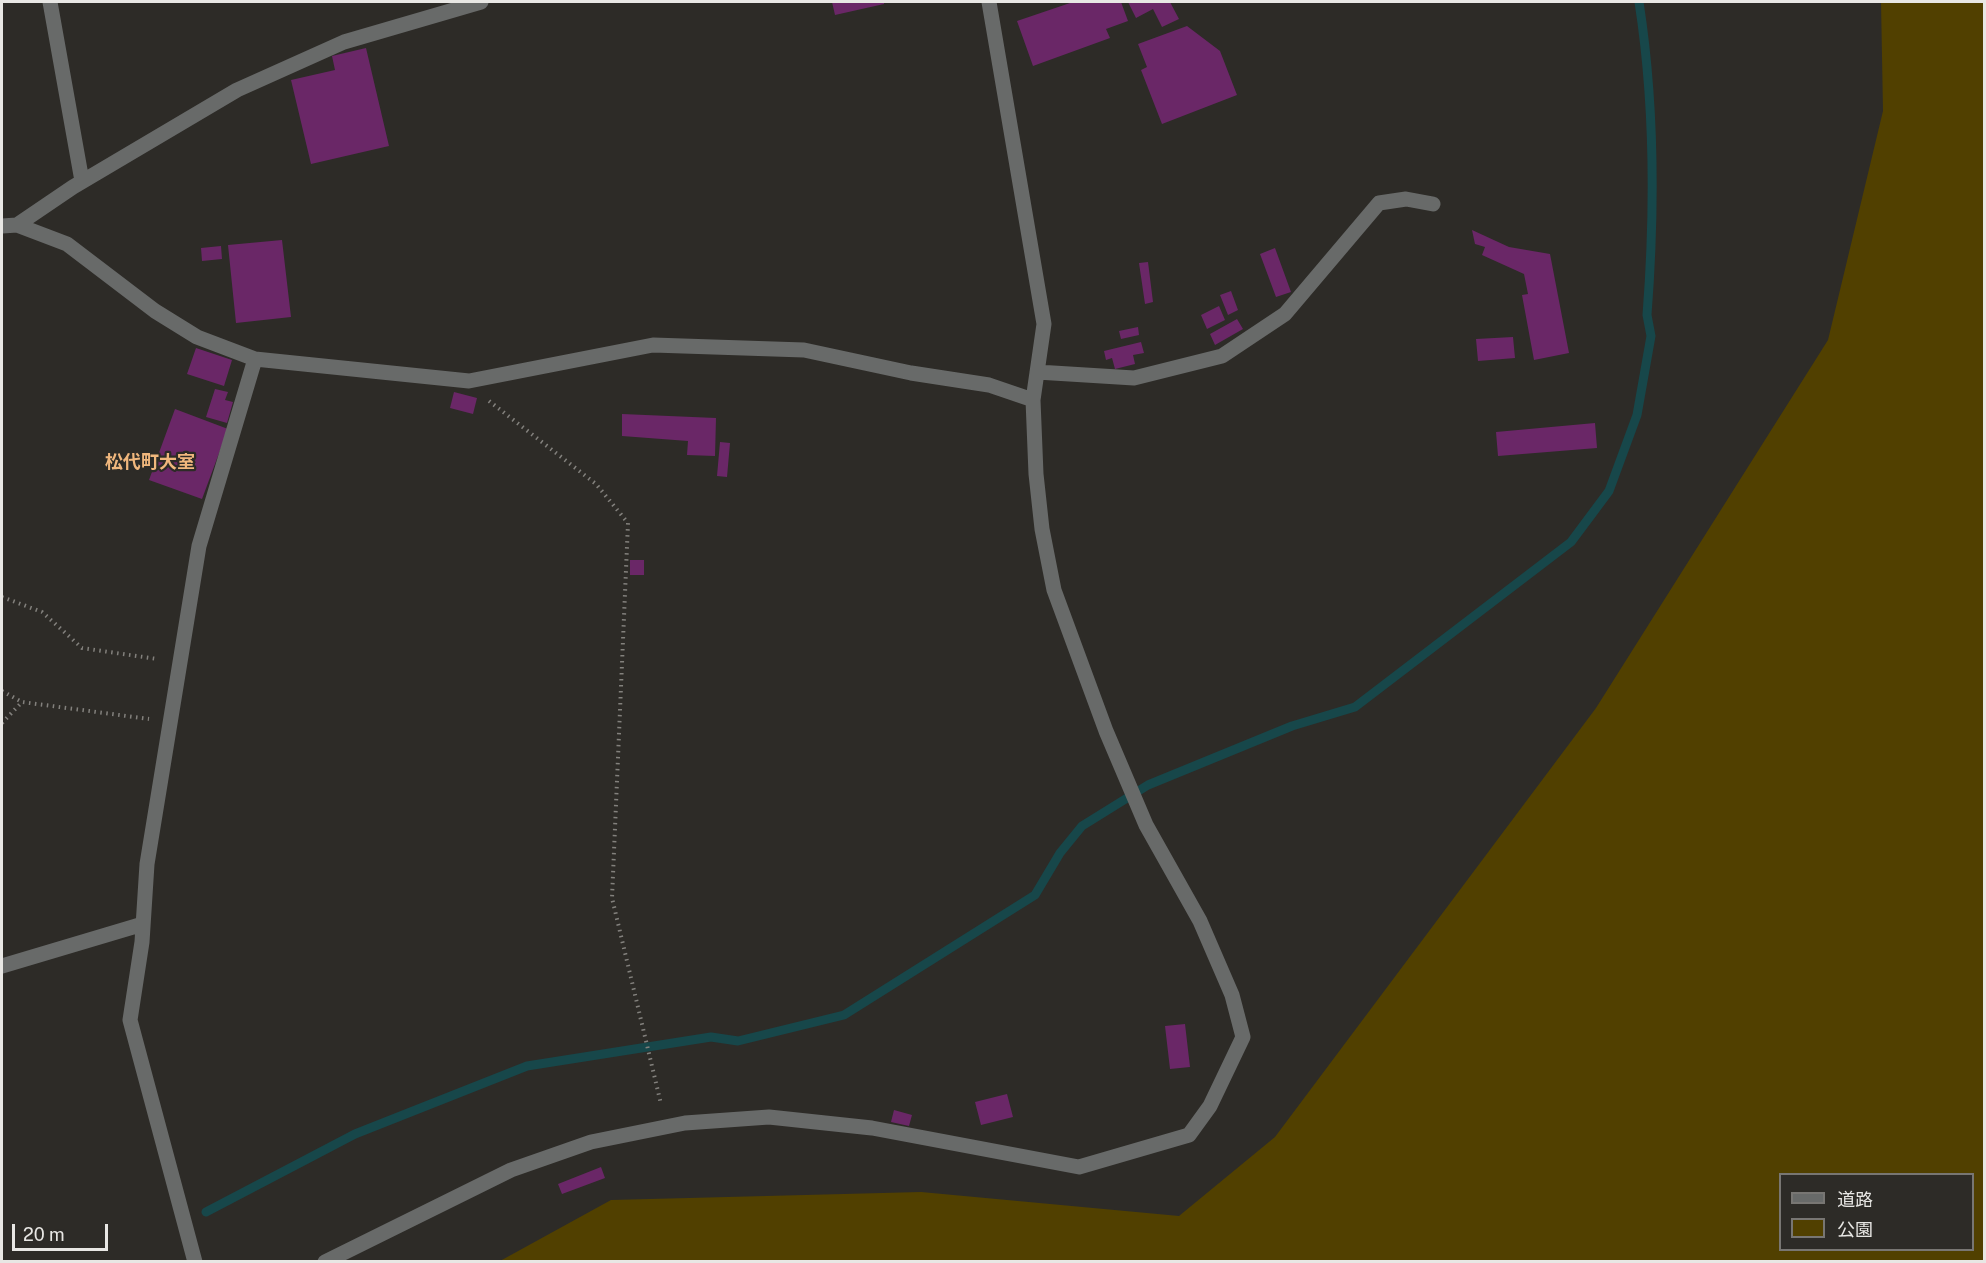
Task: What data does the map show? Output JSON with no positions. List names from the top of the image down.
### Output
{
  "districts": ["松代町大室"],
  "legend": ["道路", "公園"],
  "scale_bar": "20 m"
}
